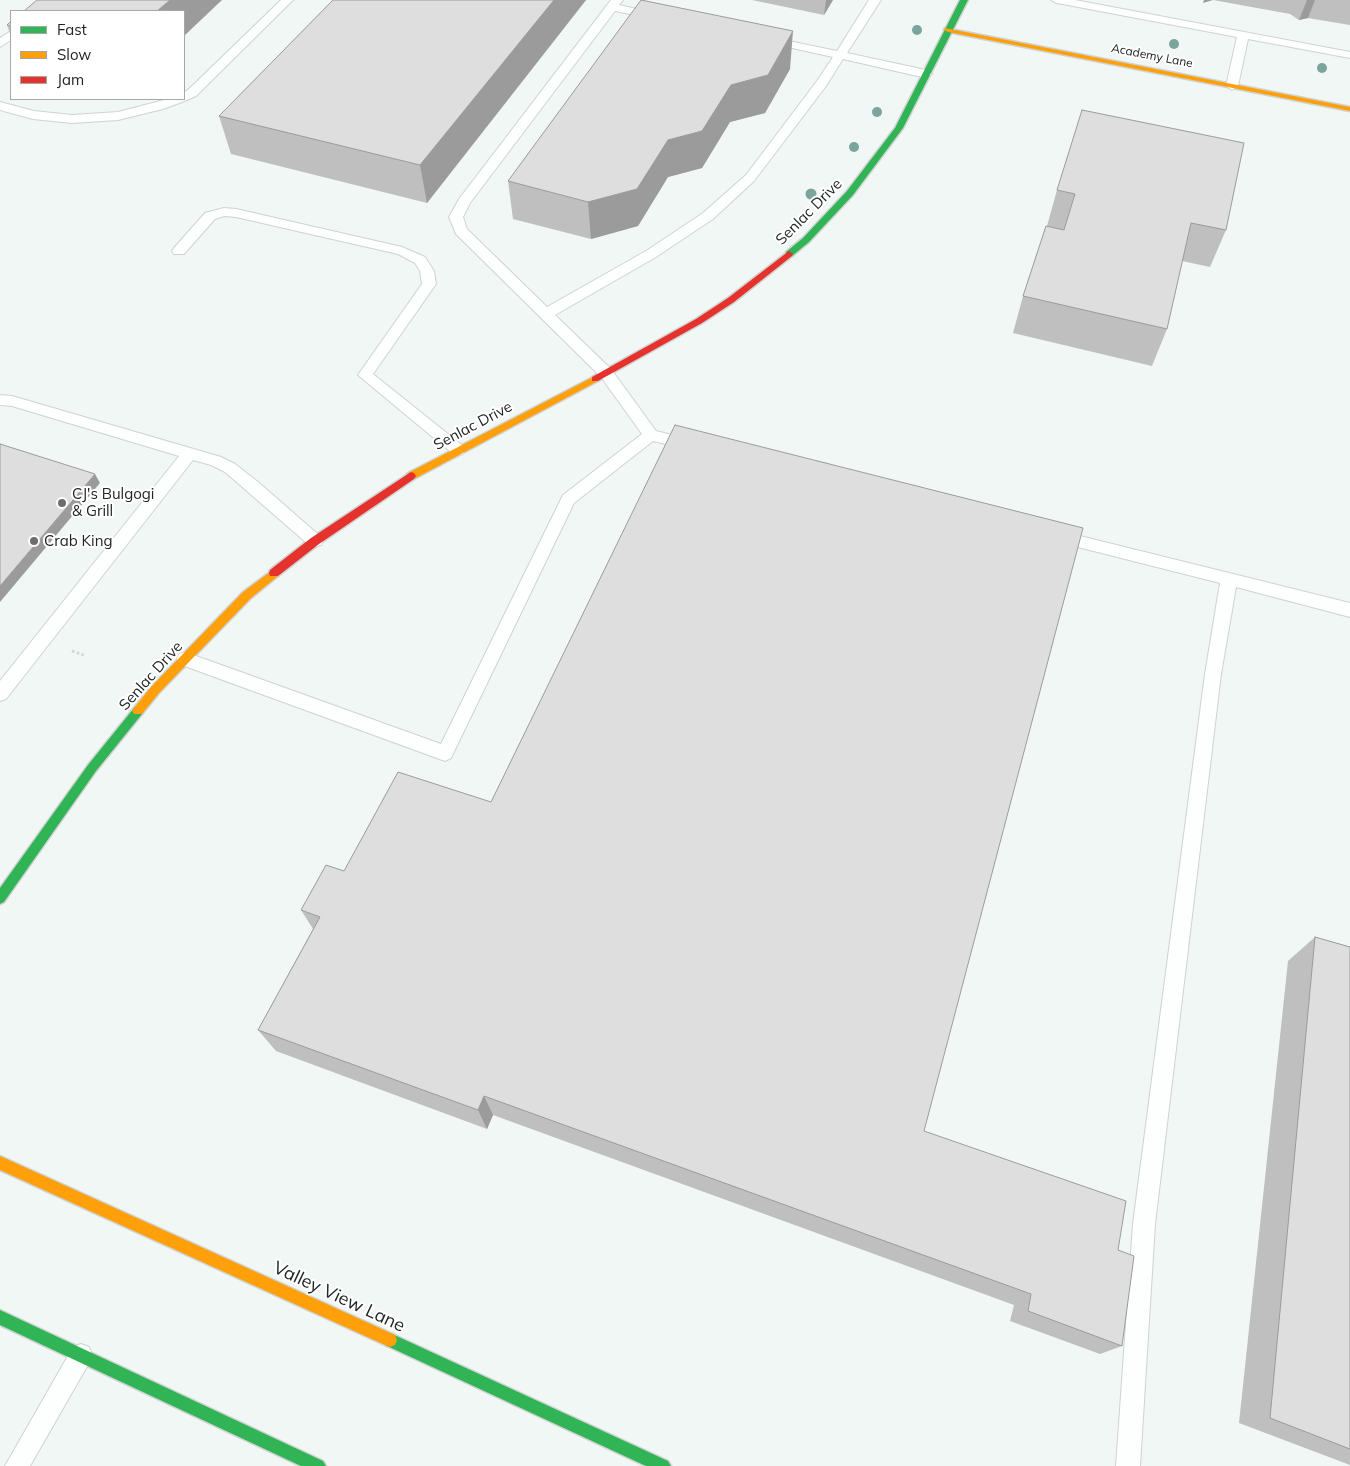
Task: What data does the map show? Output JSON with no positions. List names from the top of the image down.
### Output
{
  "streets": {
    "street": ["Academy Lane", "Senlac Drive", "Valley View Lane"]
  },
  "crossings": [
    ["Academy Lane", "Senlac Drive"]
  ],
  "places": ["CJ's Bulgogi & Grill", "Crab King"],
  "legend": ["Fast", "Slow", "Jam"]
}
